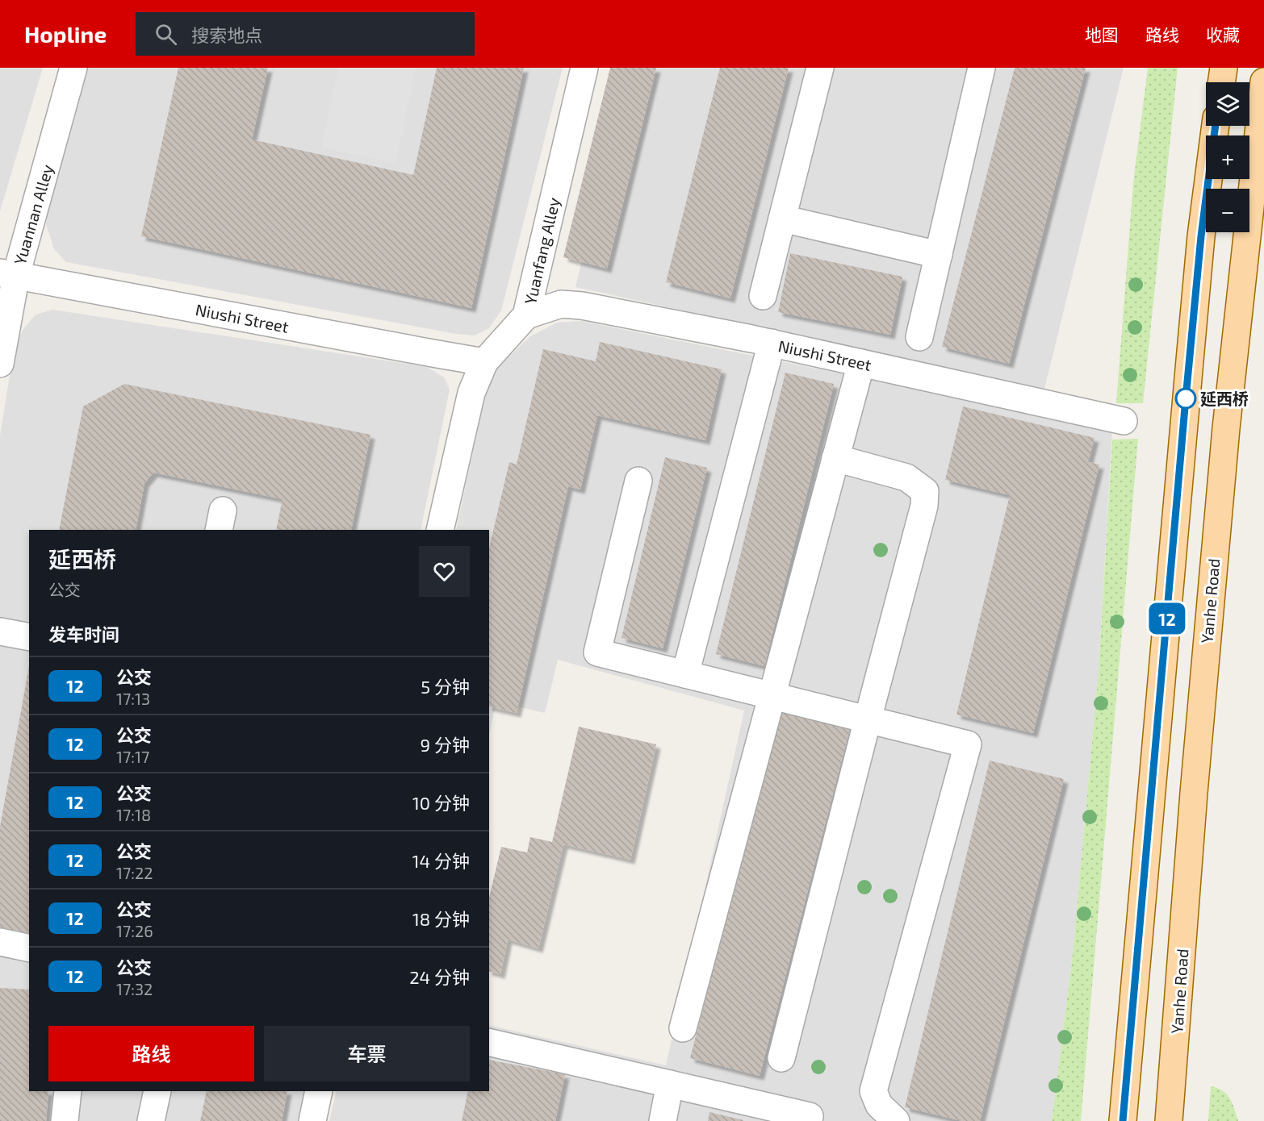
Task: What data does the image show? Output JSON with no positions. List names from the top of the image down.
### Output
{
  "streets": {
    "main road": ["Yanhe Road"],
    "street": ["Yuannan Alley", "Yuanfang Alley", "Niushi Street"]
  },
  "crossings": [
    ["Yuannan Alley", "Niushi Street"],
    ["Yuanfang Alley", "Niushi Street"]
  ],
  "places": ["延西桥"],
  "lines": ["bus line 12"],
  "page": {
    "header": "Hopline",
    "search": "搜索地点",
    "nav": ["地图", "路线", "收藏"],
    "on_map": "12",
    "map_buttons": ["+", "−"],
    "heading": [
      ["延西桥", "公交"],
      "发车时间"
    ],
    "list": [
      {
        "mark": "12",
        "name": "公交",
        "note": "17:13",
        "value": "5 分钟"
      },
      {
        "mark": "12",
        "name": "公交",
        "note": "17:17",
        "value": "9 分钟"
      },
      {
        "mark": "12",
        "name": "公交",
        "note": "17:18",
        "value": "10 分钟"
      },
      {
        "mark": "12",
        "name": "公交",
        "note": "17:22",
        "value": "14 分钟"
      },
      {
        "mark": "12",
        "name": "公交",
        "note": "17:26",
        "value": "18 分钟"
      },
      {
        "mark": "12",
        "name": "公交",
        "note": "17:32",
        "value": "24 分钟"
      }
    ],
    "buttons": ["路线", "车票"]
  }
}
